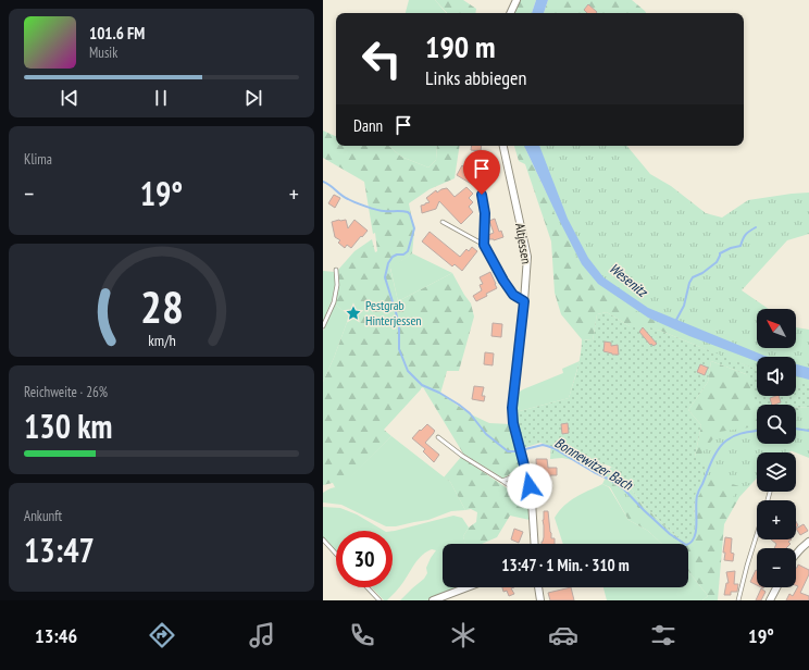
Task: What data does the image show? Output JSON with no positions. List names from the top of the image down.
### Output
{
  "streets": {
    "street": ["Altjessen"]
  },
  "water": ["Wesenitz", "Bonnewitzer Bach"],
  "places": {
    "place": ["Pestgrab Hinterjessen"]
  },
  "north": "top left",
  "page": {
    "turn": ["190 m", "Links abbiegen"],
    "song": ["101.6 FM", "Musik"],
    "then": "Dann",
    "tile": [
      "Klima",
      ["Reichweite · 26%", "130 km"],
      ["Ankunft", "13:47"]
    ],
    "heat": ["−", "19°", "+"],
    "map_buttons": ["+", "−"],
    "limit": "30",
    "trip": "13:47 · 1 Min. · 310 m",
    "tabs": ["13:46", "19°"],
    "gauge": ["28", "km/h"]
  }
}
